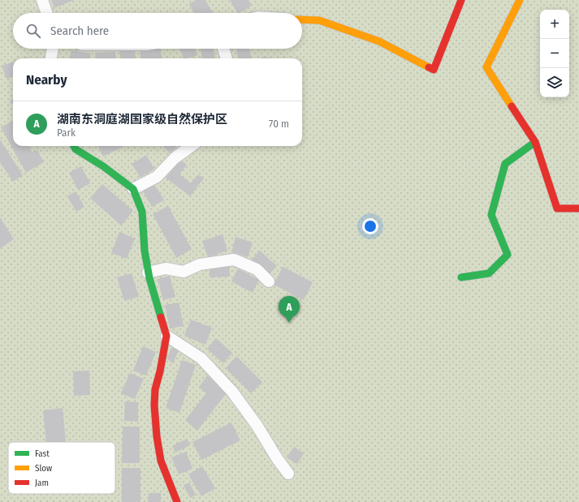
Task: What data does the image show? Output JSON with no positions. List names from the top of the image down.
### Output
{
  "legend": ["Fast", "Slow", "Jam"],
  "page": {
    "map_buttons": ["+", "−"],
    "search": "Search here",
    "heading": "Nearby",
    "list": [
      {
        "mark": "A",
        "name": "湖南东洞庭湖国家级自然保护区",
        "note": "Park",
        "value": "70 m"
      }
    ],
    "pins": "A"
  }
}
